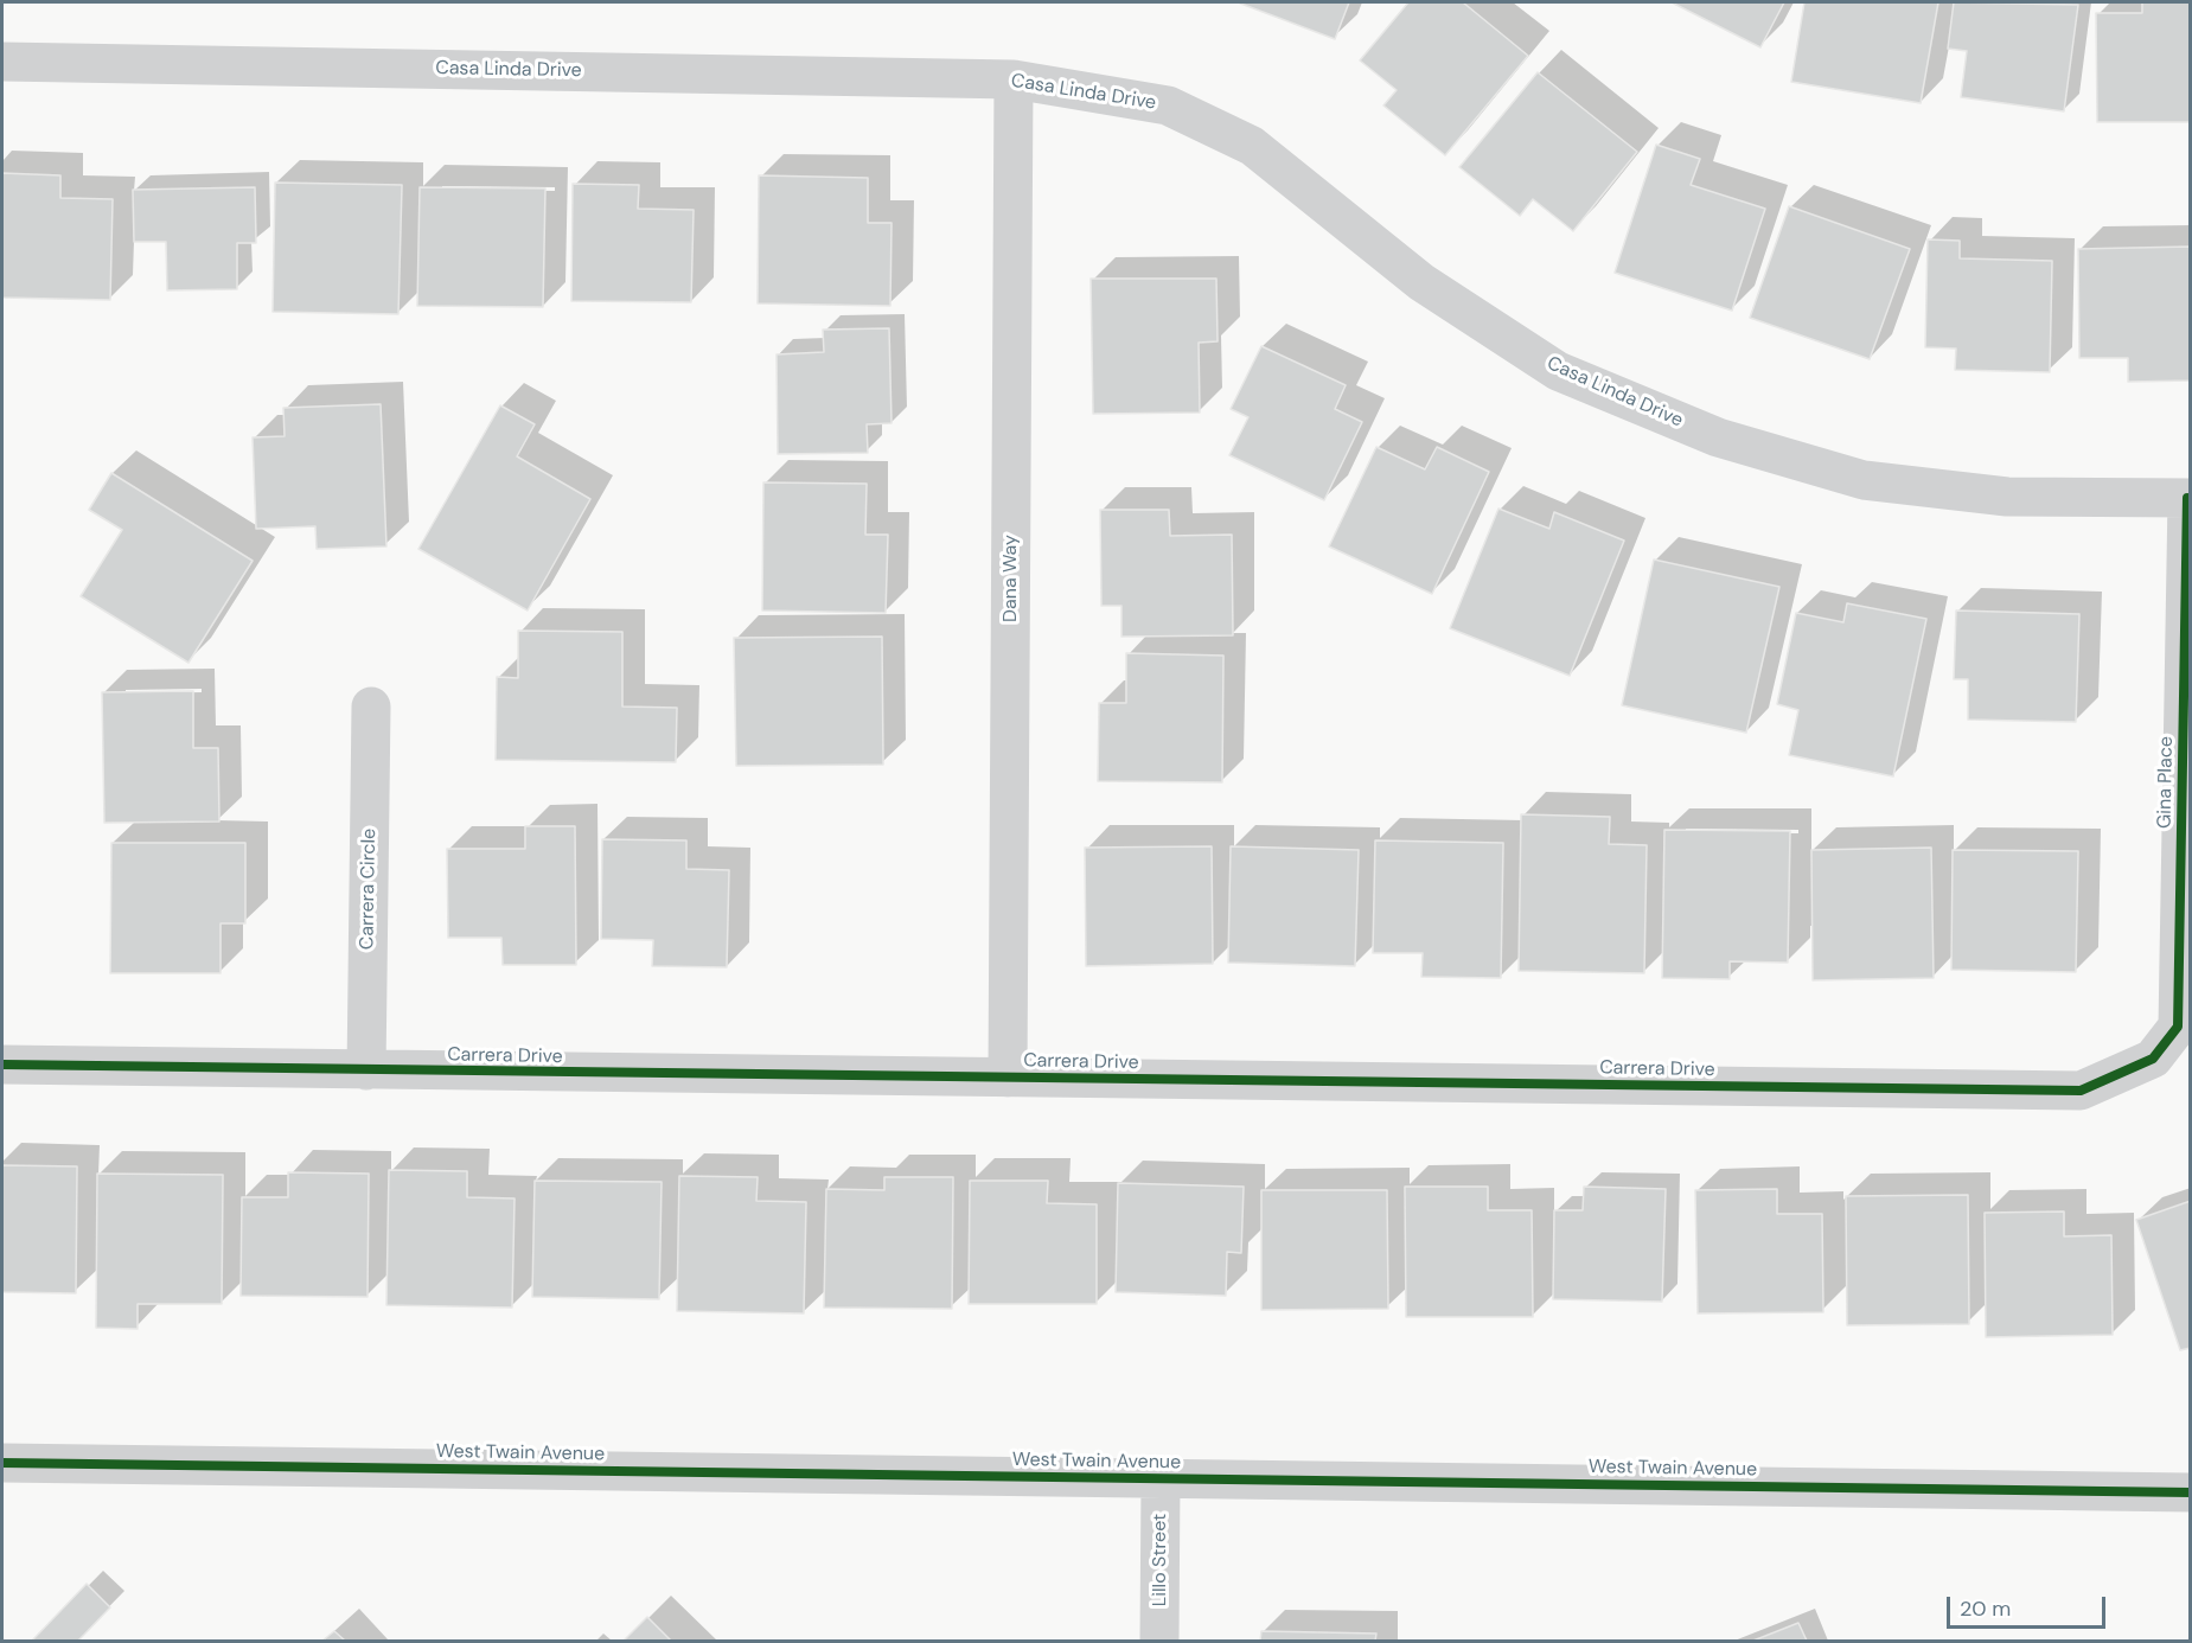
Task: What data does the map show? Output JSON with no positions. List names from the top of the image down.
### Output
{
  "streets": {
    "street": [
      "Casa Linda Drive",
      "Dana Way",
      "Gina Place",
      "Carrera Circle",
      "Carrera Drive",
      "West Twain Avenue",
      "Lillo Street"
    ]
  },
  "crossings": [
    ["Casa Linda Drive", "Dana Way"],
    ["Casa Linda Drive", "Gina Place"],
    ["Dana Way", "Carrera Drive"],
    ["Gina Place", "Carrera Drive"],
    ["Carrera Circle", "Carrera Drive"],
    ["West Twain Avenue", "Lillo Street"]
  ],
  "scale_bar": "20 m"
}
